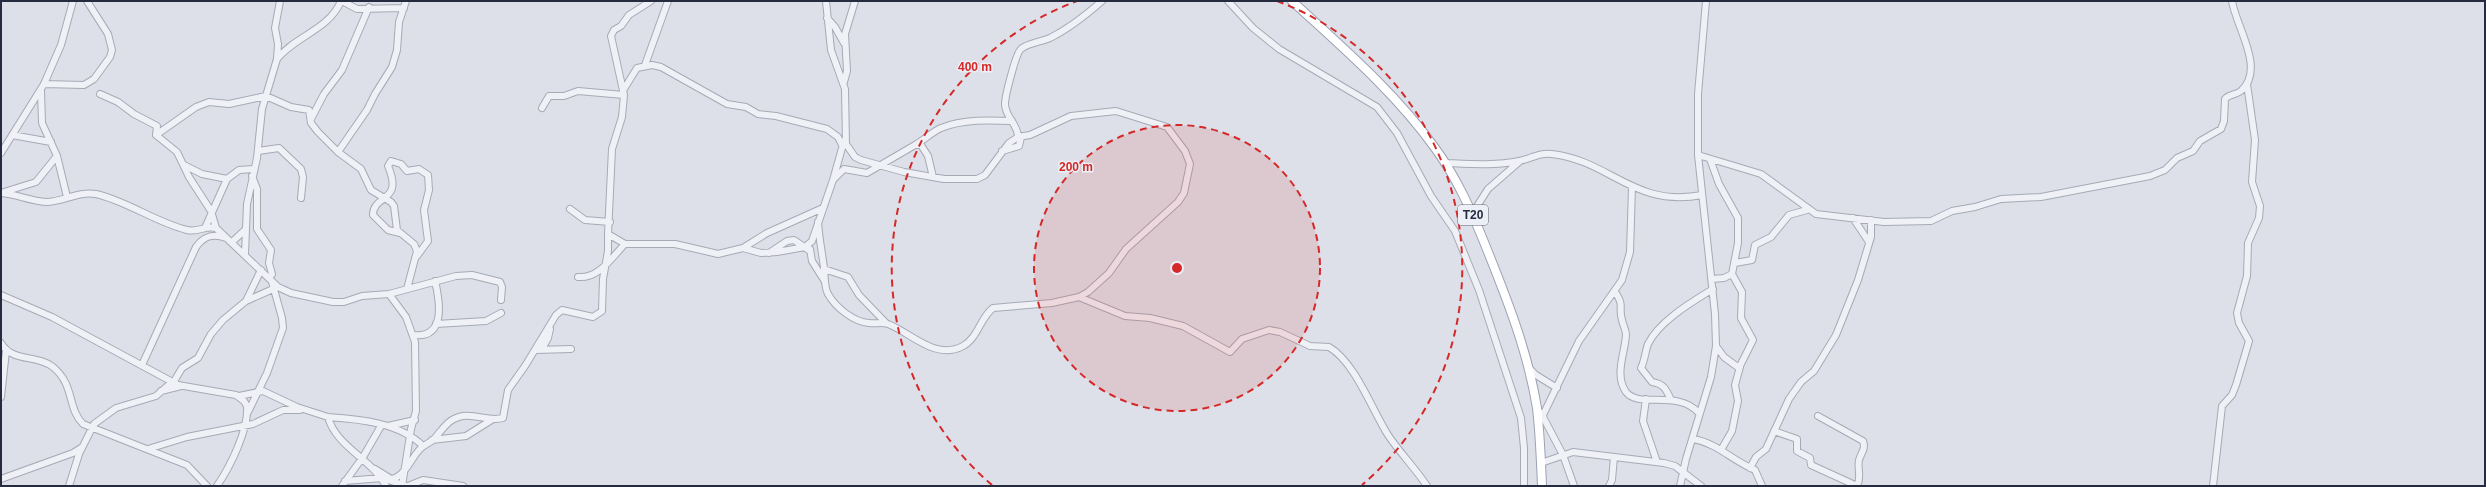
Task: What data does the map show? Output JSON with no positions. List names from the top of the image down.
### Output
{
  "streets": {
    "main road": ["T20"]
  },
  "rings": ["400 m", "200 m"]
}
